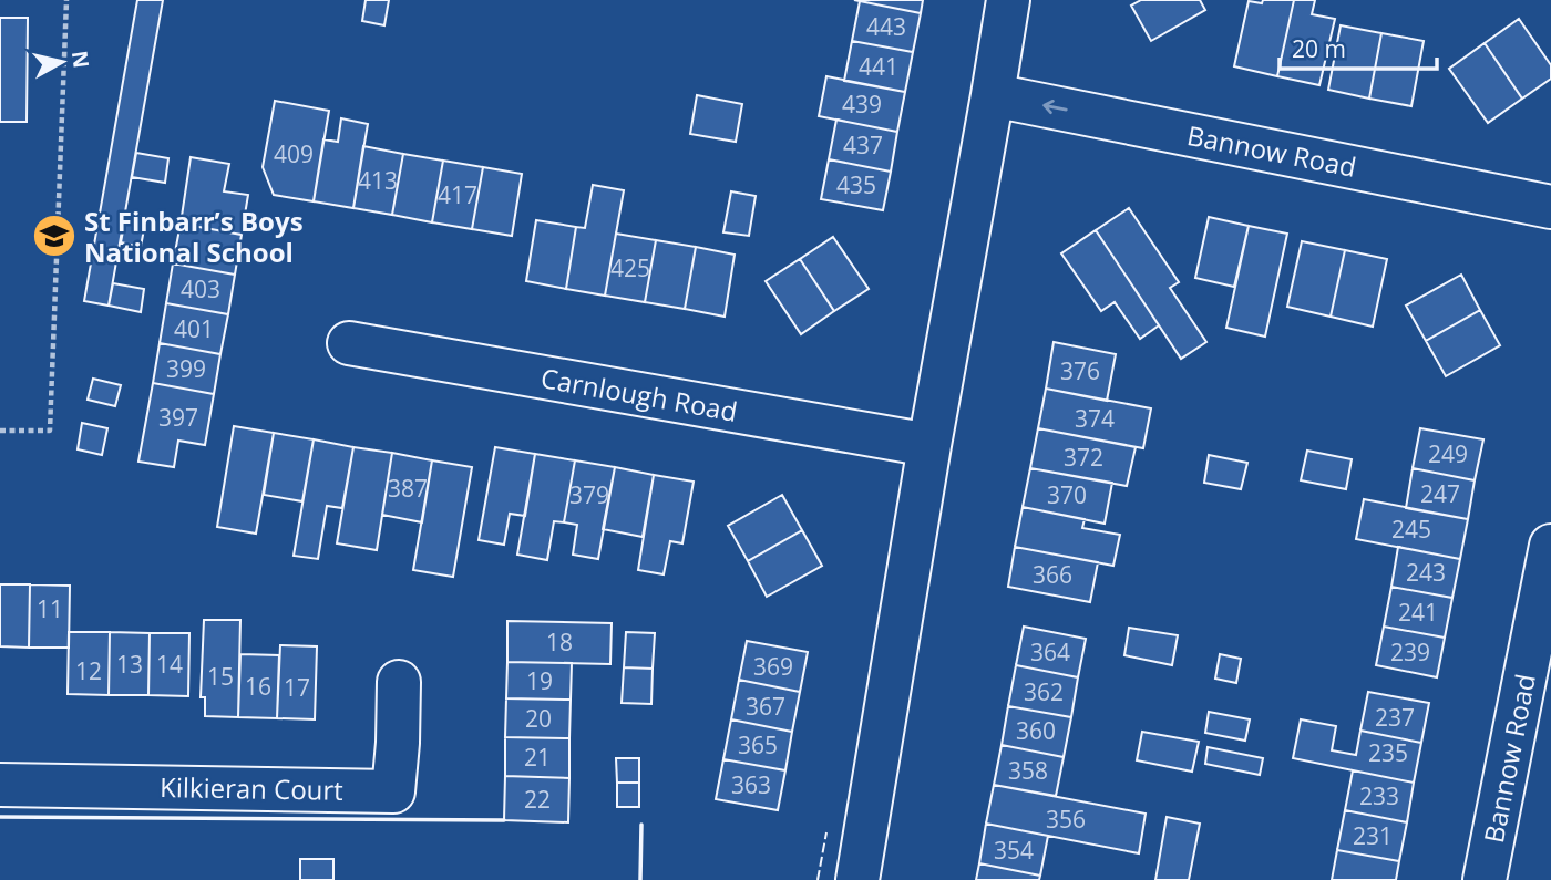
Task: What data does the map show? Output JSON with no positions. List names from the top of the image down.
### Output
{
  "streets": {
    "street": ["Bannow Road", "Carnlough Road", "Kilkieran Court"]
  },
  "one_way": ["Bannow Road"],
  "places": {
    "school or university": ["St Finbarr’s Boys National School"]
  },
  "house_numbers": [
    "443",
    "441",
    "439",
    "437",
    "409",
    "413",
    "435",
    "417",
    "425",
    "403",
    "401",
    "399",
    "376",
    "397",
    "374",
    "249",
    "372",
    "387",
    "247",
    "379",
    "370",
    "245",
    "243",
    "366",
    "11",
    "241",
    "18",
    "364",
    "239",
    "13",
    "14",
    "369",
    "12",
    "15",
    "19",
    "16",
    "17",
    "362",
    "367",
    "237",
    "20",
    "360",
    "365",
    "235",
    "21",
    "358",
    "363",
    "233",
    "22",
    "356",
    "231",
    "354"
  ],
  "scale_bar": "20 m",
  "north": "right"
}
